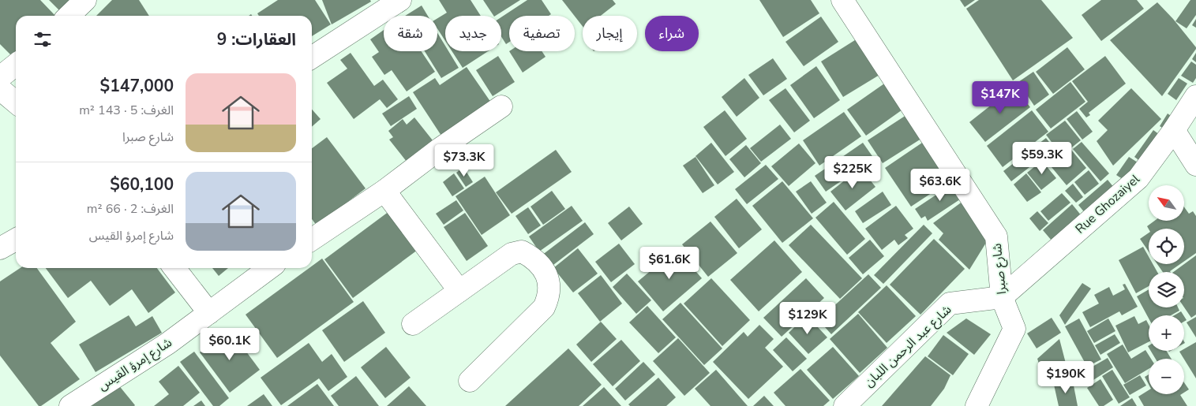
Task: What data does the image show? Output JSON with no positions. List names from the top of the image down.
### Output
{
  "streets": {
    "street": [
      "Rue Ghozaiyel",
      "شارع صبرا",
      "شارع عبد الرحمن اللبان",
      "شارع إمرؤ القيس"
    ]
  },
  "crossings": [
    ["Rue Ghozaiyel", "شارع صبرا"],
    ["Rue Ghozaiyel", "شارع عبد الرحمن اللبان"],
    ["شارع صبرا", "شارع عبد الرحمن اللبان"]
  ],
  "north": "top left",
  "page": {
    "chip": [
      "شراء",
      "إيجار",
      "تصفية",
      "جديد",
      "شقة"
    ],
    "heading": "العقارات: 9",
    "list": [
      {
        "name": "$147,000",
        "note": "الغرف: 5 · 143 m² · شارع صبرا"
      },
      {
        "name": "$60,100",
        "note": "الغرف: 2 · 66 m² · شارع إمرؤ القيس"
      }
    ],
    "price": [
      "$147K",
      "$59.3K",
      "$73.3K",
      "$225K",
      "$63.6K",
      "$61.6K",
      "$129K",
      "$60.1K",
      "$190K"
    ],
    "map_buttons": ["+", "−"]
  }
}
